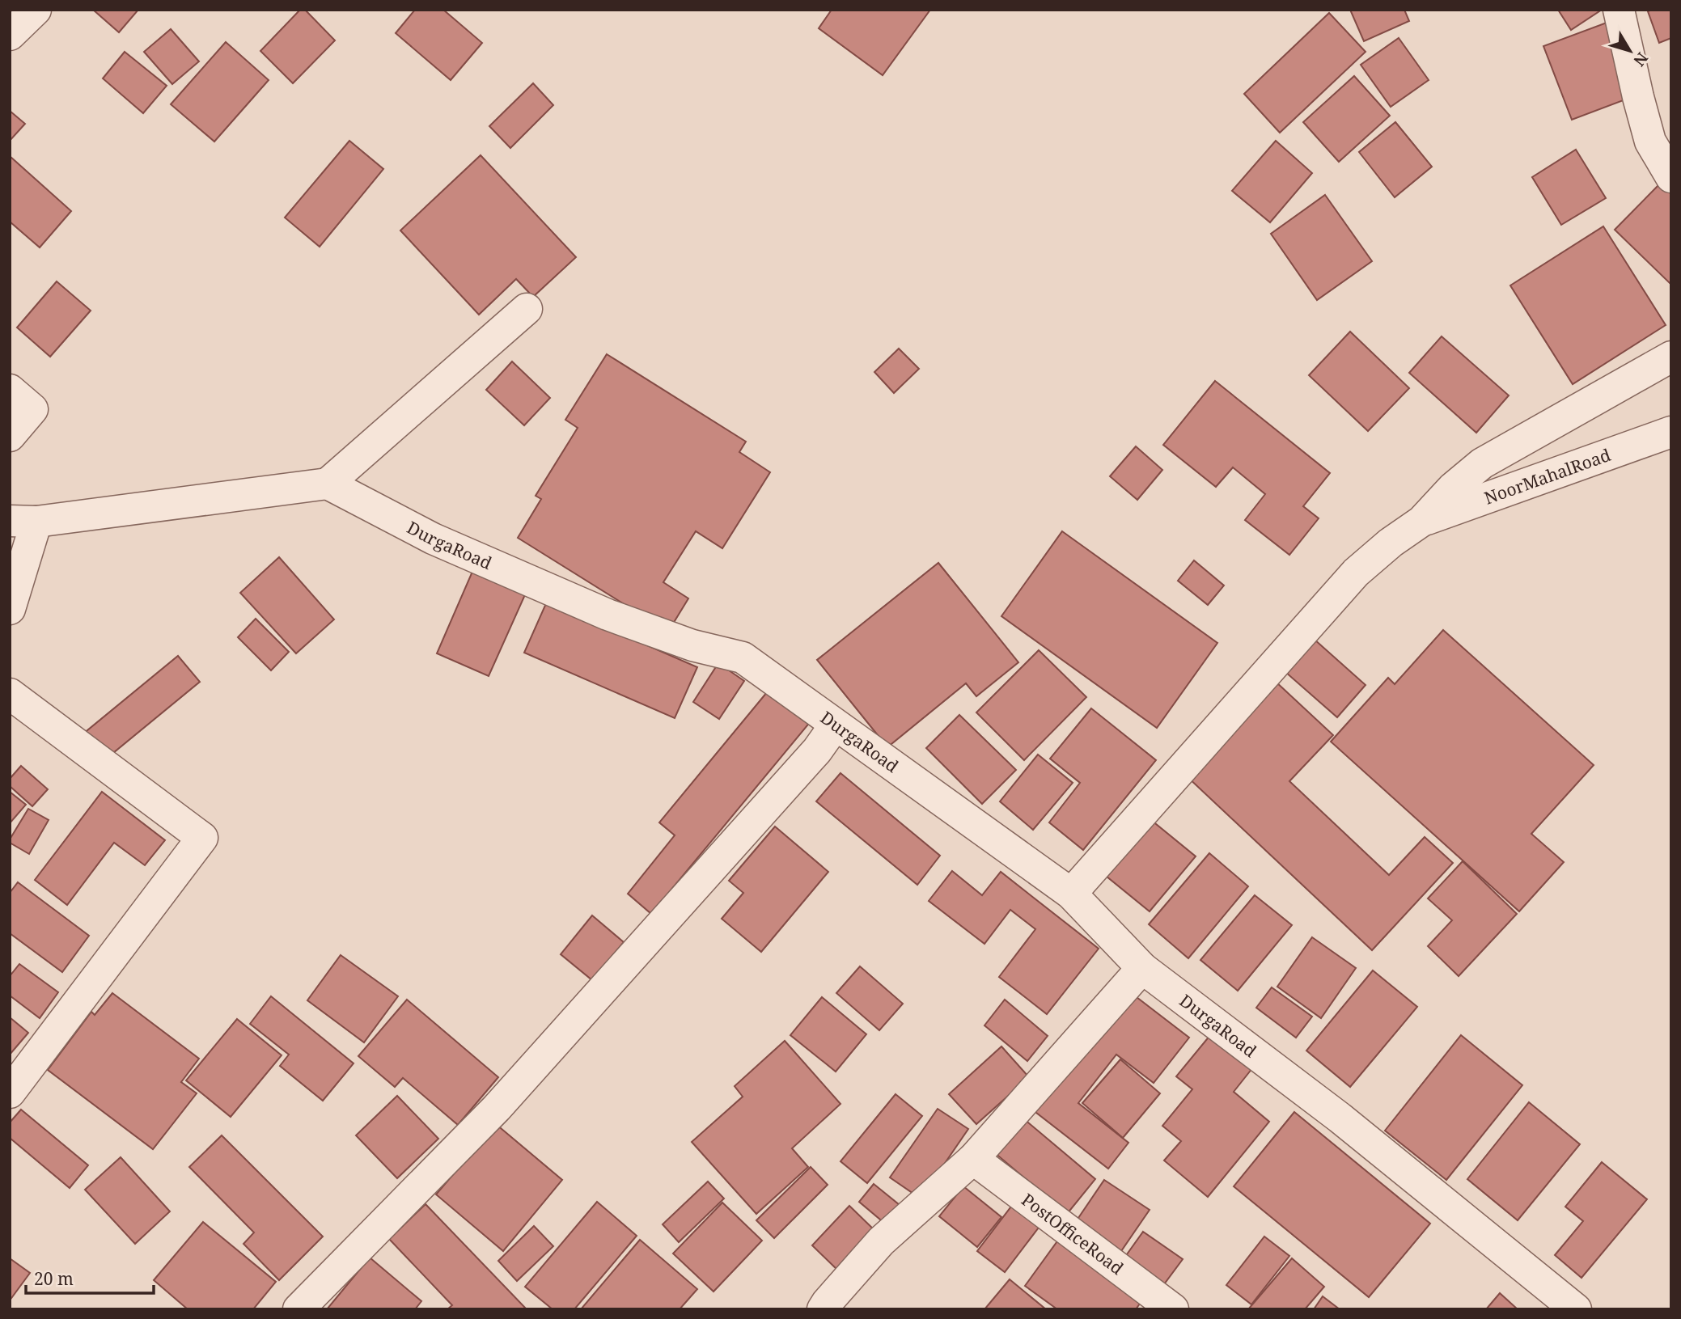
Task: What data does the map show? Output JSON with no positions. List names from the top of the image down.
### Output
{
  "streets": {
    "street": ["NoorMahalRoad", "DurgaRoad", "PostOfficeRoad"]
  },
  "scale_bar": "20 m",
  "north": "bottom right"
}
